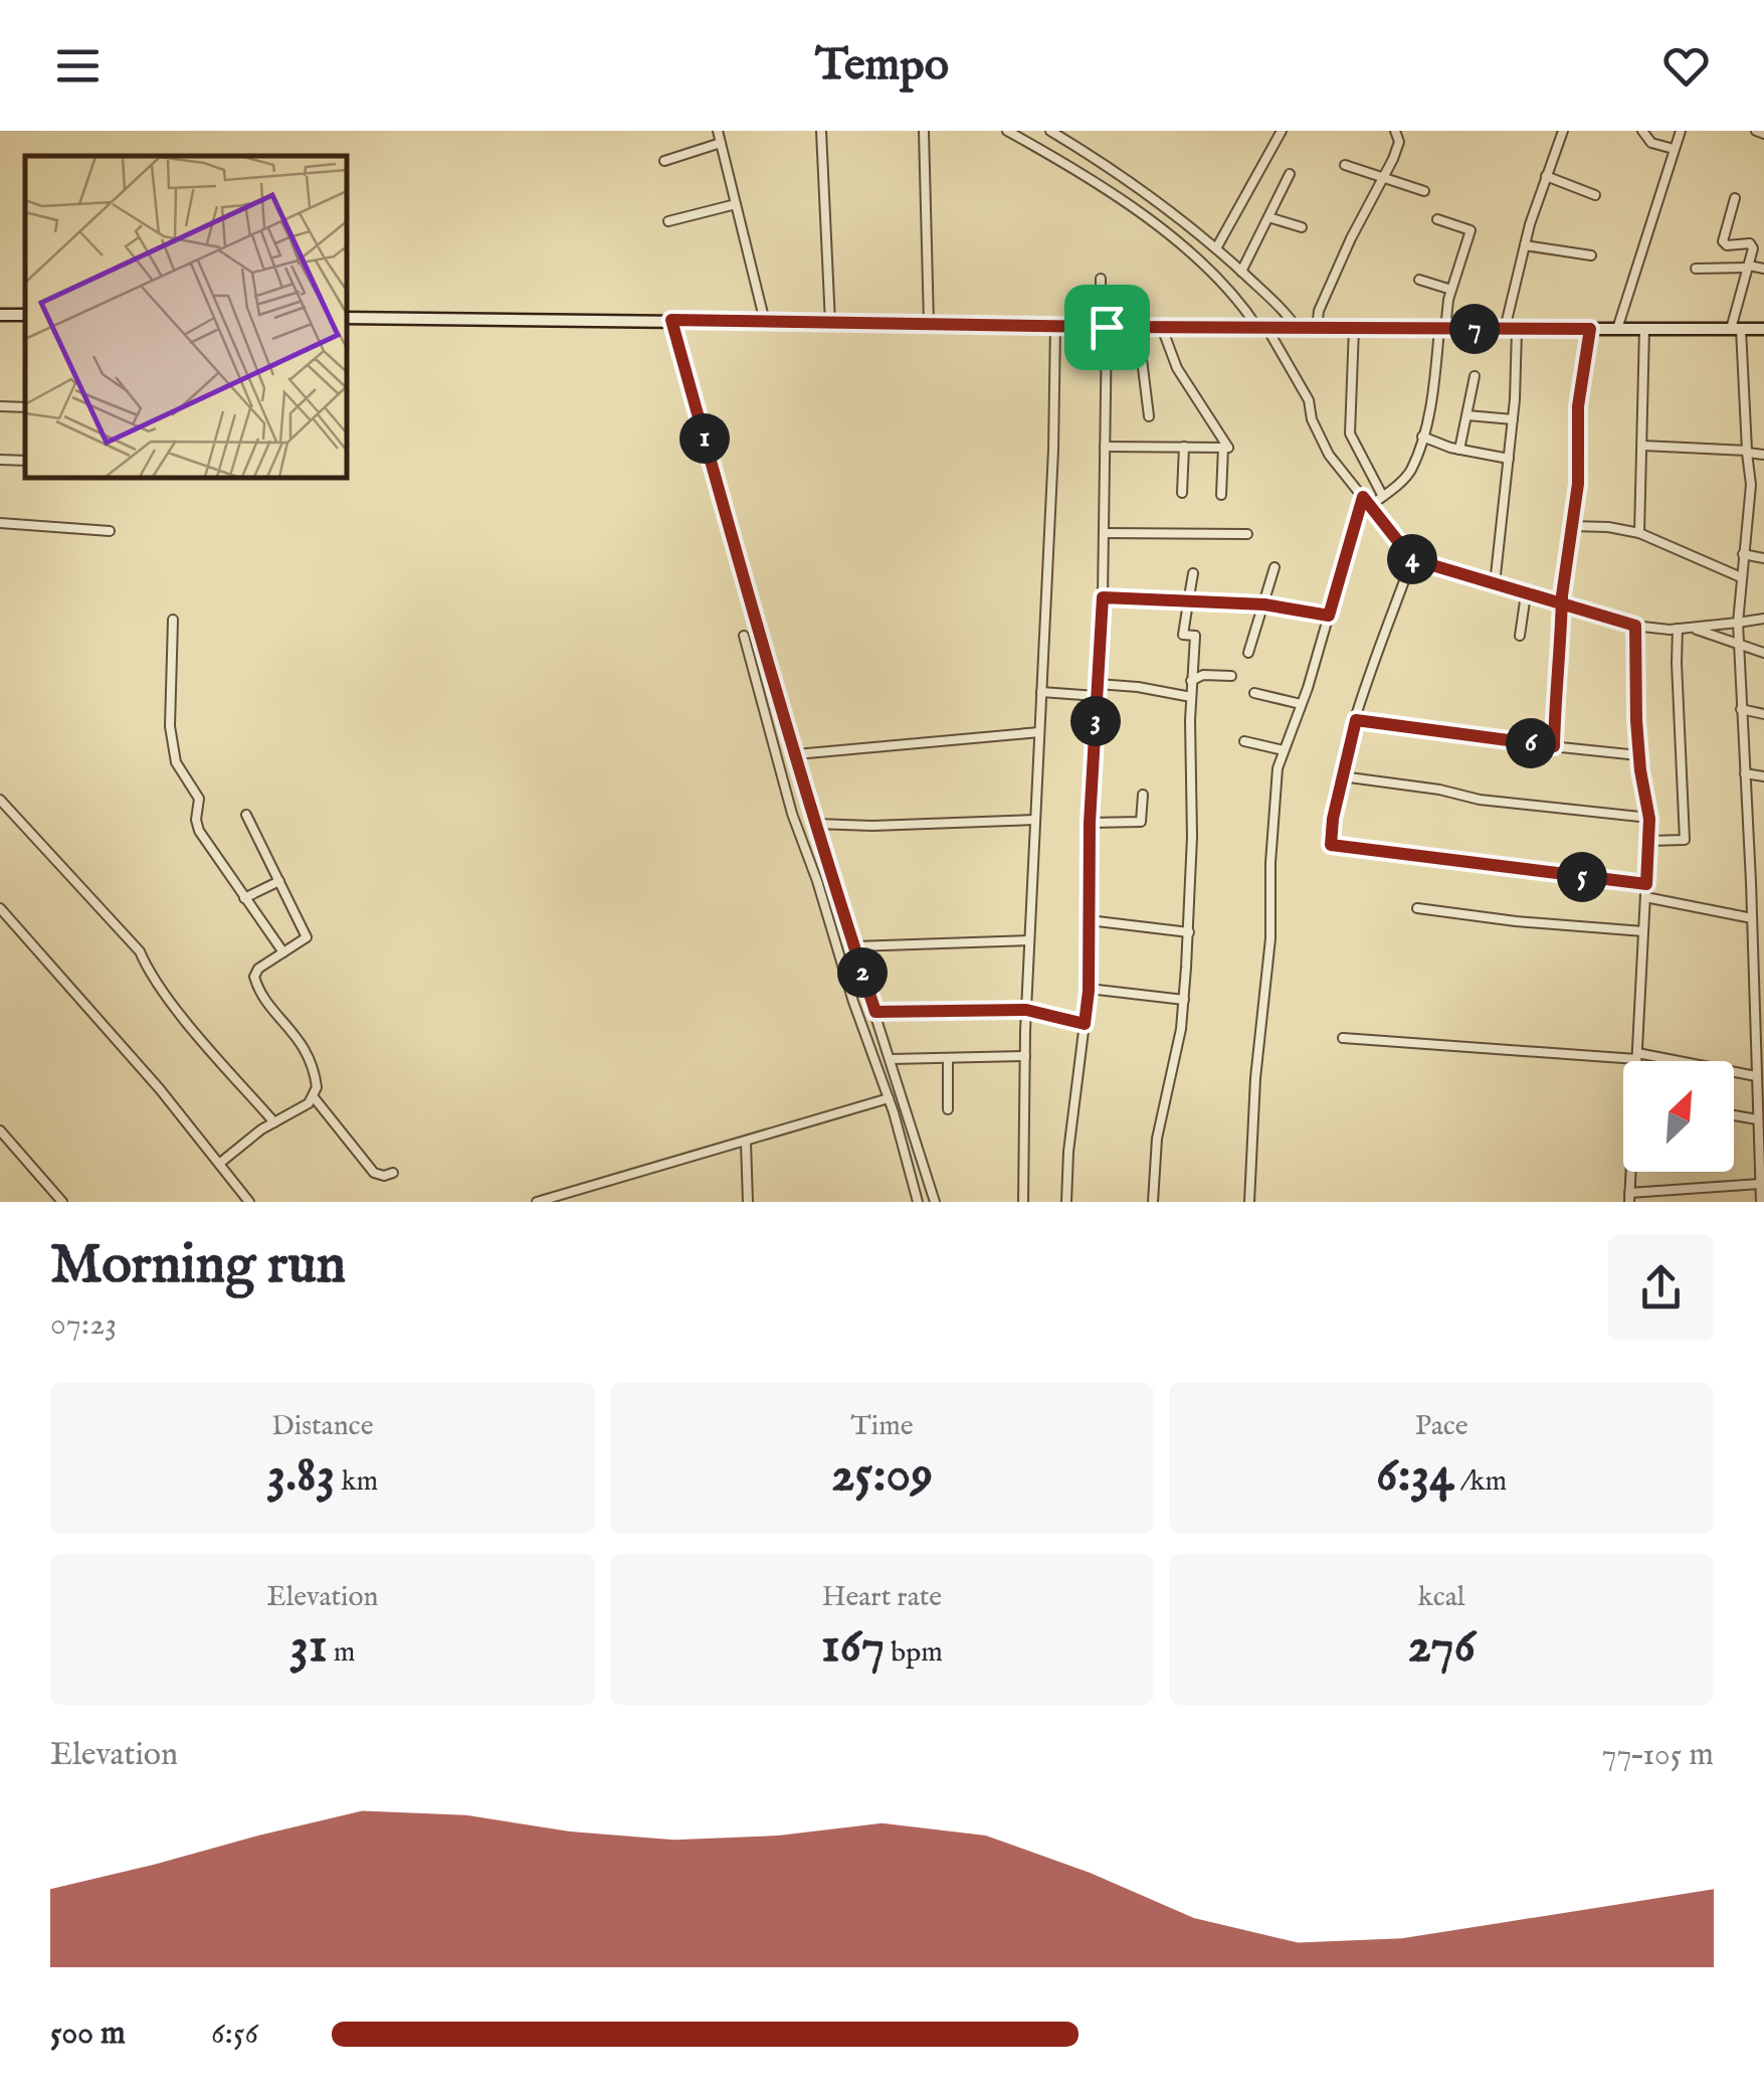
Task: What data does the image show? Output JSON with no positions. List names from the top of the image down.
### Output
{
  "north": "top right",
  "page": {
    "header": "Tempo",
    "pins": [
      "7",
      "1",
      "4",
      "3",
      "6",
      "5",
      "2"
    ],
    "heading": ["Morning run", "07:23"],
    "stats": [
      ["Distance", "3.83 km"],
      ["Time", "25:09"],
      ["Pace", "6:34 /km"],
      ["Elevation", "31 m"],
      ["Heart rate", "167 bpm"],
      ["kcal", "276"]
    ],
    "chart": ["Elevation", "77–105 m"],
    "list": [
      {
        "name": "500 m",
        "note": "6:56"
      }
    ]
  }
}
